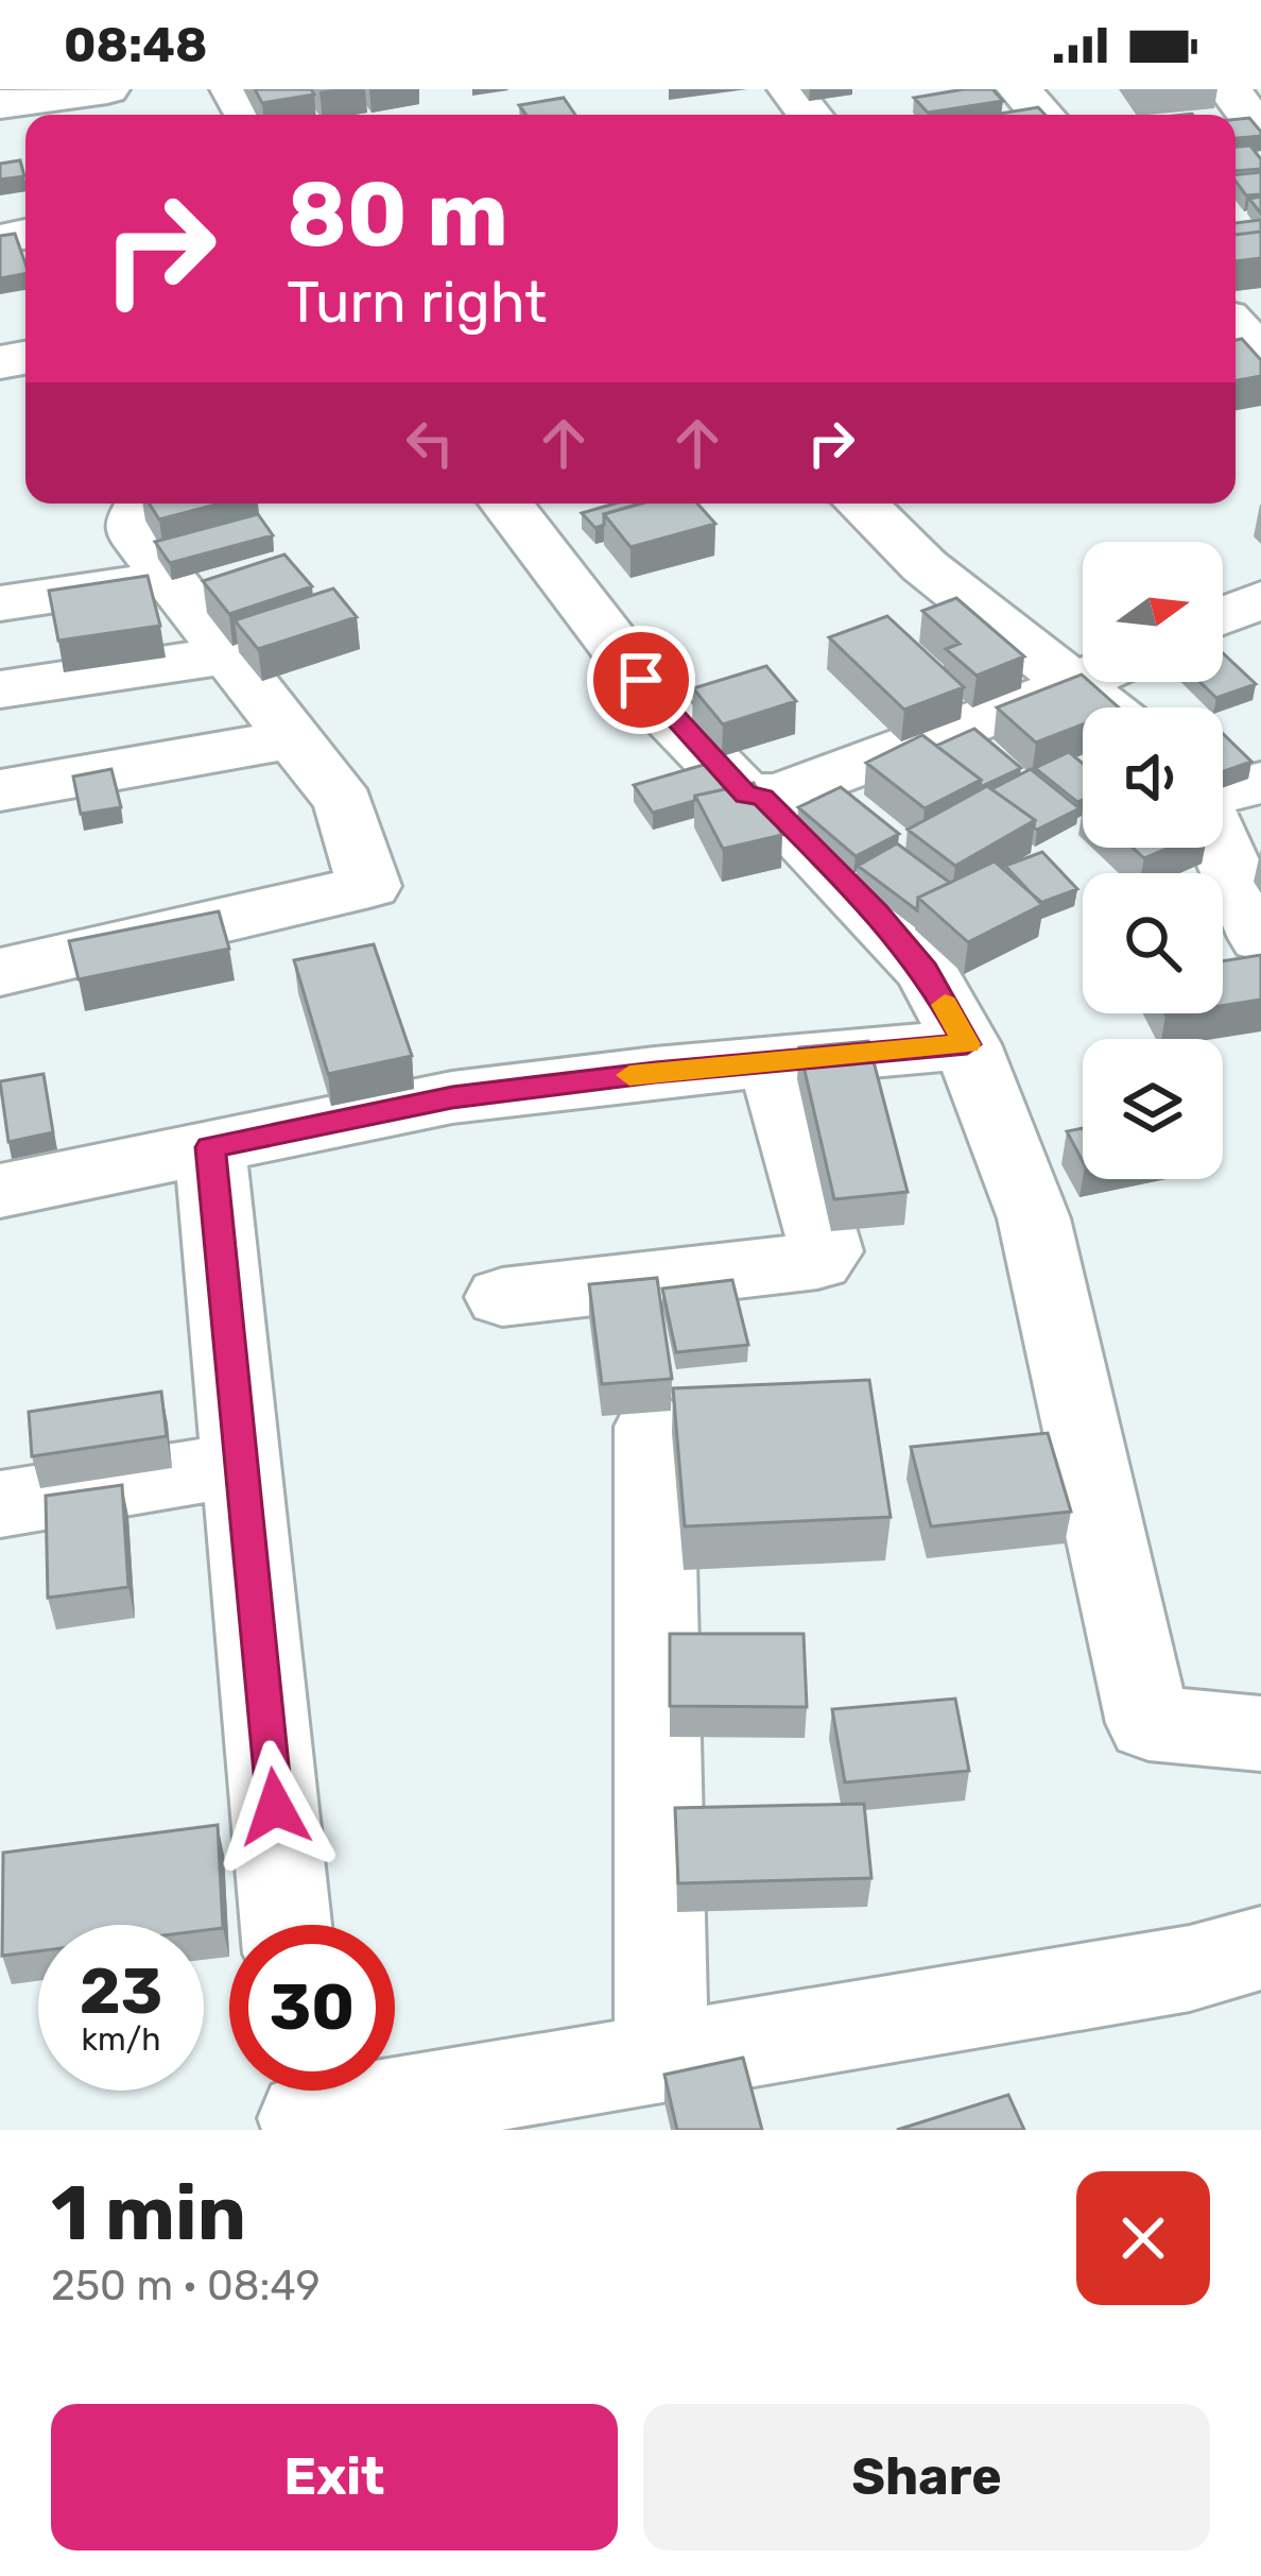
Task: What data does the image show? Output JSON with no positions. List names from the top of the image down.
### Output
{
  "north": "right",
  "page": {
    "status": "08:48",
    "turn": ["80 m", "Turn right"],
    "speed": "23 km/h",
    "limit": "30",
    "heading": ["1 min", "250 m · 08:49"],
    "buttons": ["Exit", "Share"]
  }
}
